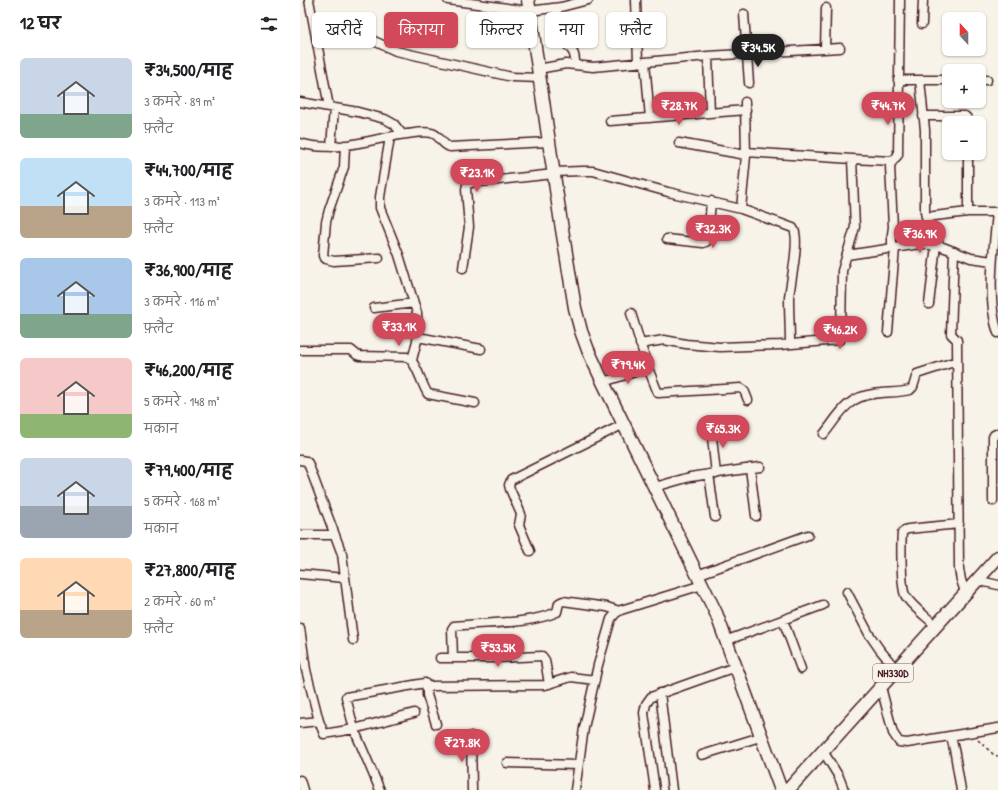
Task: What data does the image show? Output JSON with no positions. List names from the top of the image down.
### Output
{
  "streets": {
    "highway": ["NH330D"]
  },
  "north": "top",
  "page": {
    "heading": "12 घर",
    "map_buttons": ["+", "−"],
    "chip": [
      "खरीदें",
      "किराया",
      "फ़िल्टर",
      "नया",
      "फ़्लैट"
    ],
    "price": [
      "₹34.5K",
      "₹28.7K",
      "₹44.7K",
      "₹23.1K",
      "₹32.3K",
      "₹36.9K",
      "₹33.1K",
      "₹46.2K",
      "₹79.4K",
      "₹65.3K",
      "₹53.5K",
      "₹27.8K"
    ],
    "list": [
      {
        "name": "₹34,500/माह",
        "note": "3 कमरे · 89 m² · फ़्लैट"
      },
      {
        "name": "₹44,700/माह",
        "note": "3 कमरे · 113 m² · फ़्लैट"
      },
      {
        "name": "₹36,900/माह",
        "note": "3 कमरे · 116 m² · फ़्लैट"
      },
      {
        "name": "₹46,200/माह",
        "note": "5 कमरे · 148 m² · मकान"
      },
      {
        "name": "₹79,400/माह",
        "note": "5 कमरे · 168 m² · मकान"
      },
      {
        "name": "₹27,800/माह",
        "note": "2 कमरे · 60 m² · फ़्लैट"
      }
    ]
  }
}
